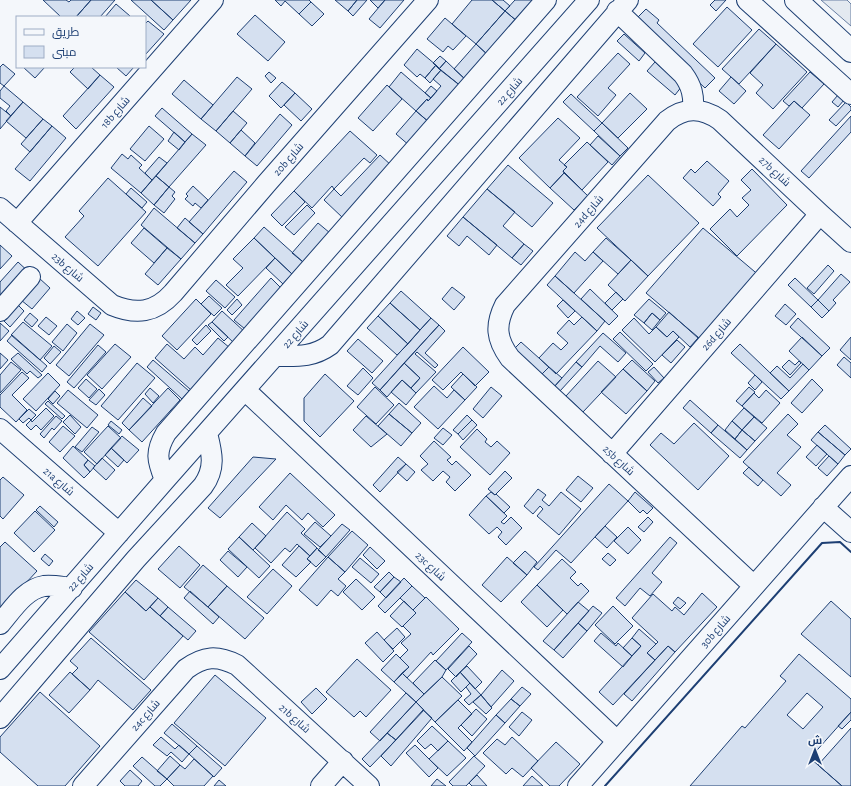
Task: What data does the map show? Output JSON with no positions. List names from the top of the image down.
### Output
{
  "streets": {
    "street": [
      "شارع 22",
      "18b شارع",
      "20b شارع",
      "27b شارع",
      "24d شارع",
      "23b شارع",
      "26d شارع",
      "25b شارع",
      "21a شارع",
      "23c شارع",
      "30b شارع",
      "24c شارع",
      "21b شارع"
    ]
  },
  "crossings": [
    ["شارع 22", "21a شارع"],
    ["شارع 22", "23c شارع"],
    ["18b شارع", "23b شارع"],
    ["20b شارع", "23b شارع"],
    ["27b شارع", "24d شارع"],
    ["27b شارع", "26d شارع"],
    ["24d شارع", "25b شارع"],
    ["26d شارع", "25b شارع"],
    ["25b شارع", "30b شارع"],
    ["23c شارع", "30b شارع"],
    ["24c شارع", "21b شارع"]
  ],
  "legend": ["طريق", "مبنى"],
  "north": "top"
}
